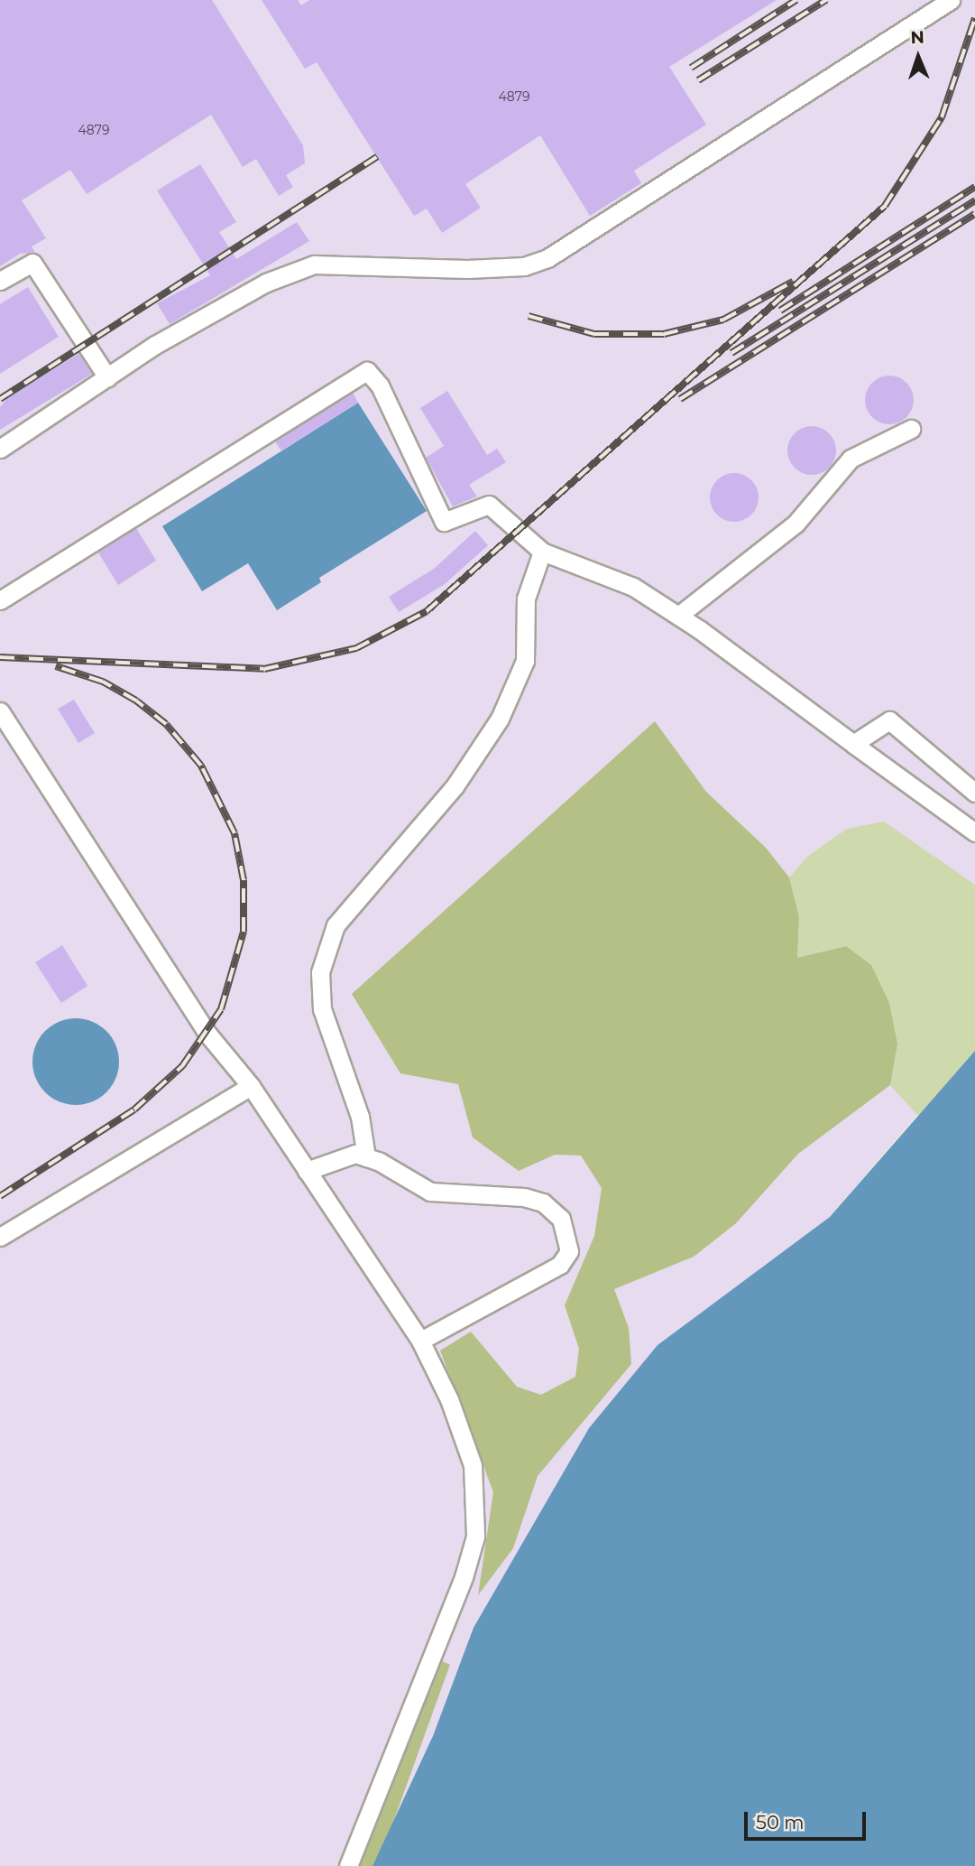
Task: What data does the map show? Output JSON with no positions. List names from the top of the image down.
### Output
{
  "house_numbers": ["4879", "4879"],
  "scale_bar": "50 m",
  "north": "top"
}
